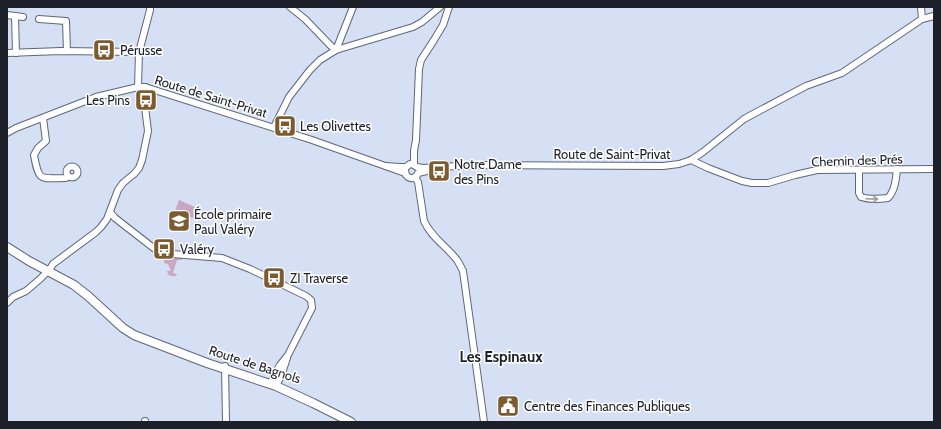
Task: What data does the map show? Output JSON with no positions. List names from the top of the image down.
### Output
{
  "streets": {
    "main road": ["Route de Bagnols"],
    "street": ["Route de Saint-Privat", "Chemin des Prés"]
  },
  "crossings": [
    ["Route de Saint-Privat", "Chemin des Prés"]
  ],
  "districts": ["Les Espinaux"],
  "places": {
    "bus stop": [
      "Pérusse",
      "Les Pins",
      "Les Olivettes",
      "Notre Dame des Pins",
      "Valéry",
      "ZI Traverse"
    ],
    "school or university": ["École primaire Paul Valéry"],
    "public building": ["Centre des Finances Publiques"]
  }
}
